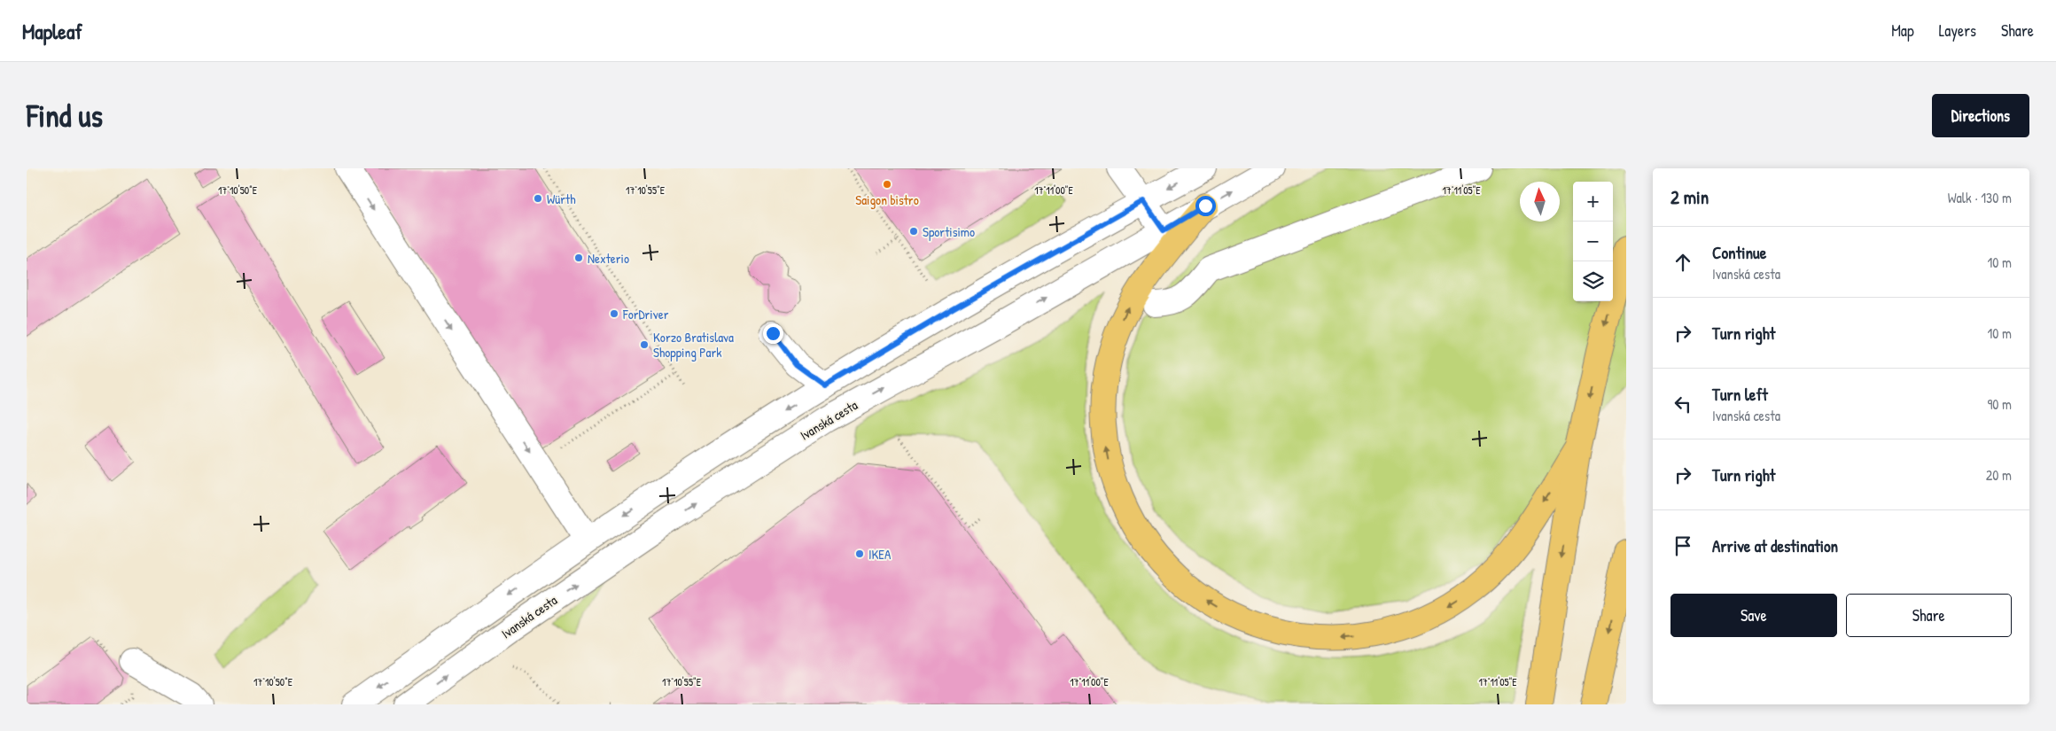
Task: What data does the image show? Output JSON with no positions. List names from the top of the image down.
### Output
{
  "streets": {
    "street": ["Ivanská cesta"]
  },
  "places": [
    "Saigon bistro",
    "Würth",
    "Sportisimo",
    "Nexterio",
    "ForDriver",
    "Korzo Bratislava Shopping Park",
    "IKEA"
  ],
  "north": "top",
  "page": {
    "header": "Mapleaf",
    "nav": ["Map", "Layers", "Share"],
    "buttons": [
      "Directions",
      ["Save", "Share"]
    ],
    "title": "Find us",
    "heading": ["2 min", "Walk · 130 m"],
    "map_buttons": ["+", "−"],
    "list": [
      ["Continue", "Ivanská cesta", "10 m"],
      ["Turn right", "10 m"],
      ["Turn left", "Ivanská cesta", "90 m"],
      ["Turn right", "20 m"],
      "Arrive at destination"
    ]
  },
  "coordinates": [
    "17°10'50\"E",
    "17°10'55\"E",
    "17°11'00\"E",
    "17°11'05\"E"
  ]
}
